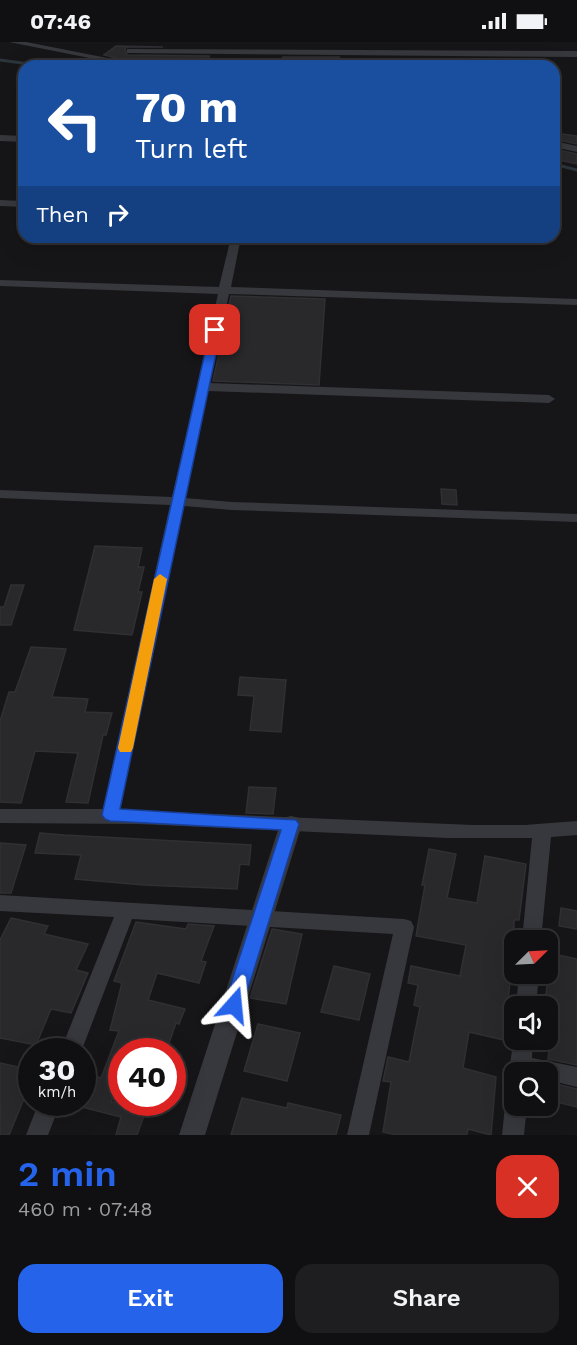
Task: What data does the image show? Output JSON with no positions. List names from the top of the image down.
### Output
{
  "north": "top right",
  "page": {
    "status": "07:46",
    "turn": ["70 m", "Turn left"],
    "then": "Then",
    "speed": "30 km/h",
    "limit": "40",
    "heading": ["2 min", "460 m · 07:48"],
    "buttons": ["Exit", "Share"]
  }
}
